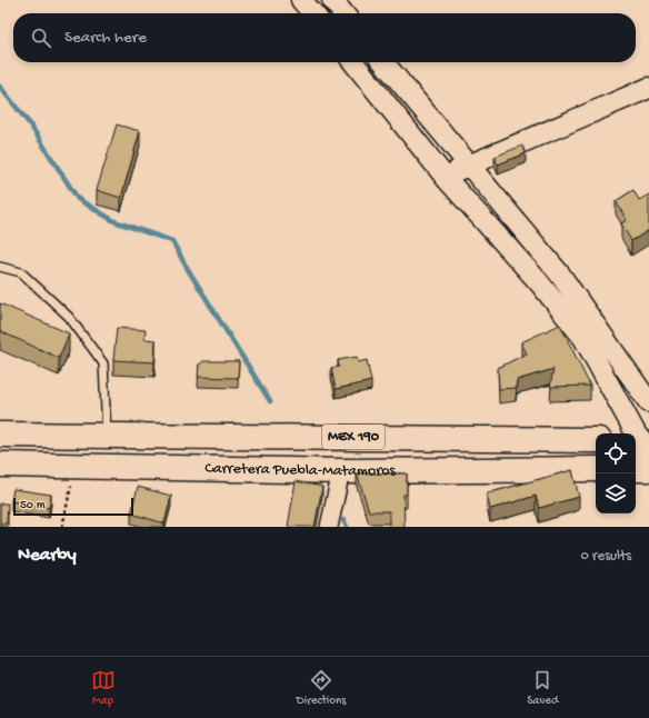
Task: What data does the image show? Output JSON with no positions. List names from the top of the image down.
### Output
{
  "streets": {
    "main road": ["MEX 190", "Carretera Puebla-Matamoros"]
  },
  "scale_bar": "50 m",
  "page": {
    "search": "Search here",
    "scale": "50 m",
    "heading": ["Nearby", "0 results"],
    "nav": ["Map", "Directions", "Saved"]
  }
}
